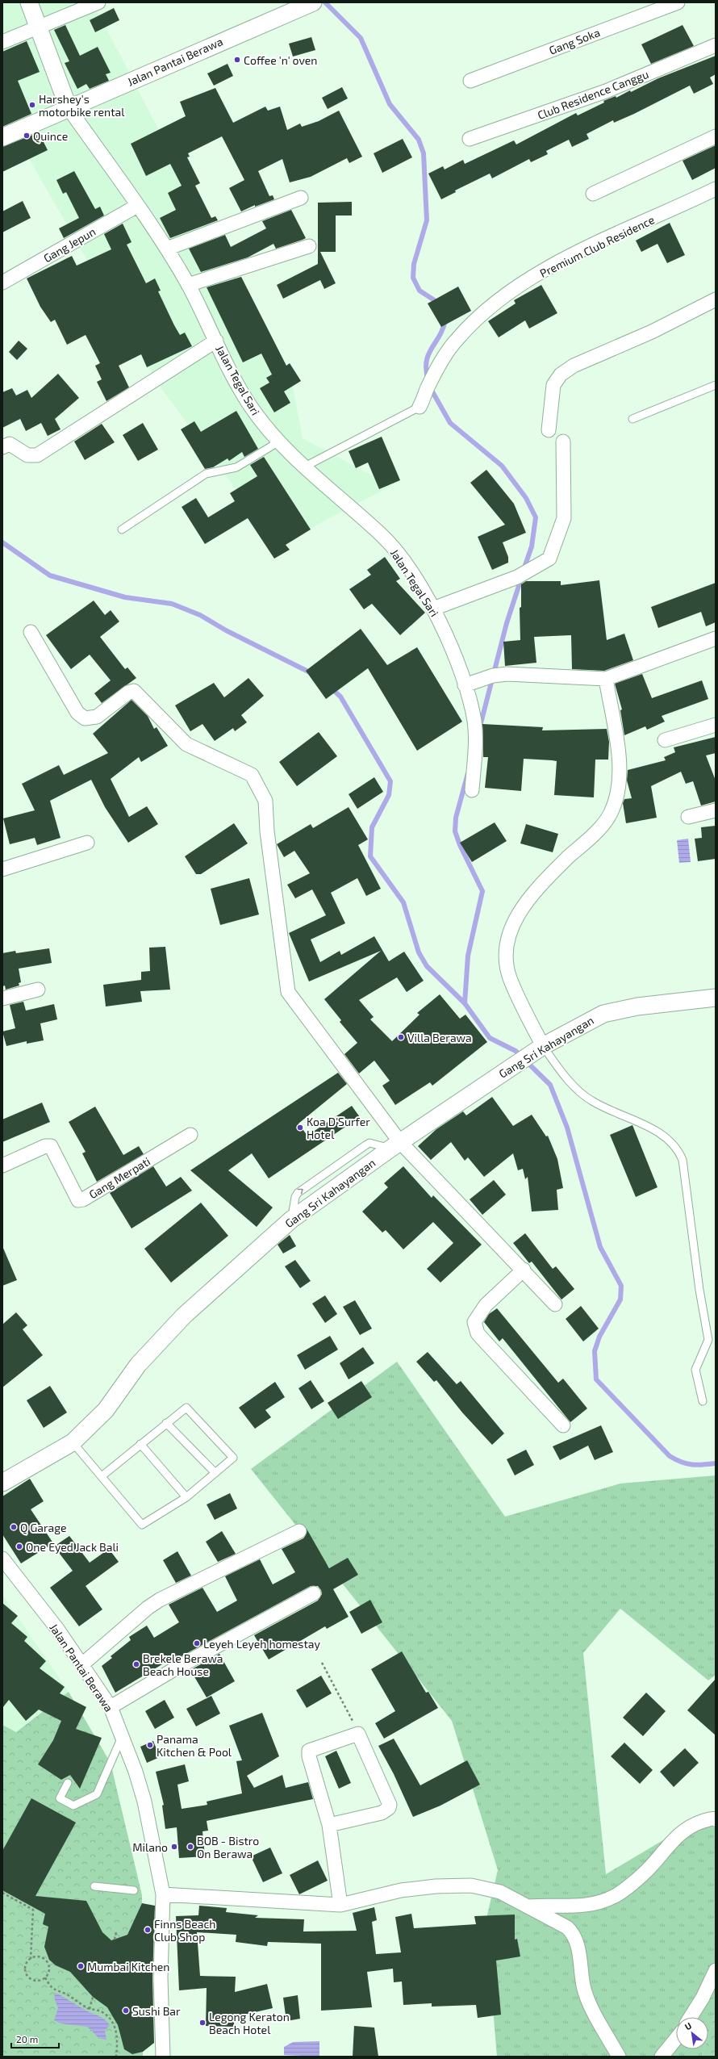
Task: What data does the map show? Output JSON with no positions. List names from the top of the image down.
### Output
{
  "streets": {
    "street": [
      "Gang Soka",
      "Jalan Pantai Berawa",
      "Club Residence Canggu",
      "Gang Jepun",
      "Premium Club Residence",
      "Jalan Tegal Sari",
      "Gang Sri Kahayangan",
      "Gang Merpati"
    ]
  },
  "crossings": [
    ["Jalan Pantai Berawa", "Jalan Tegal Sari"],
    ["Gang Jepun", "Jalan Tegal Sari"]
  ],
  "places": [
    "Coffee 'n' oven",
    "Harshey's motorbike rental",
    "Quince",
    "Villa Berawa",
    "Koa D'Surfer Hotel",
    "Q Garage",
    "One Eyed Jack Bali",
    "Leyeh Leyeh homestay",
    "Brekele Berawa Beach House",
    "Panama Kitchen & Pool",
    "Milano",
    "BOB - Bistro On Berawa",
    "Finns Beach Club Shop",
    "Mumbai Kitchen",
    "Sushi Bar",
    "Legong Keraton Beach Hotel"
  ],
  "scale_bar": "20 m",
  "north": "top left"
}
